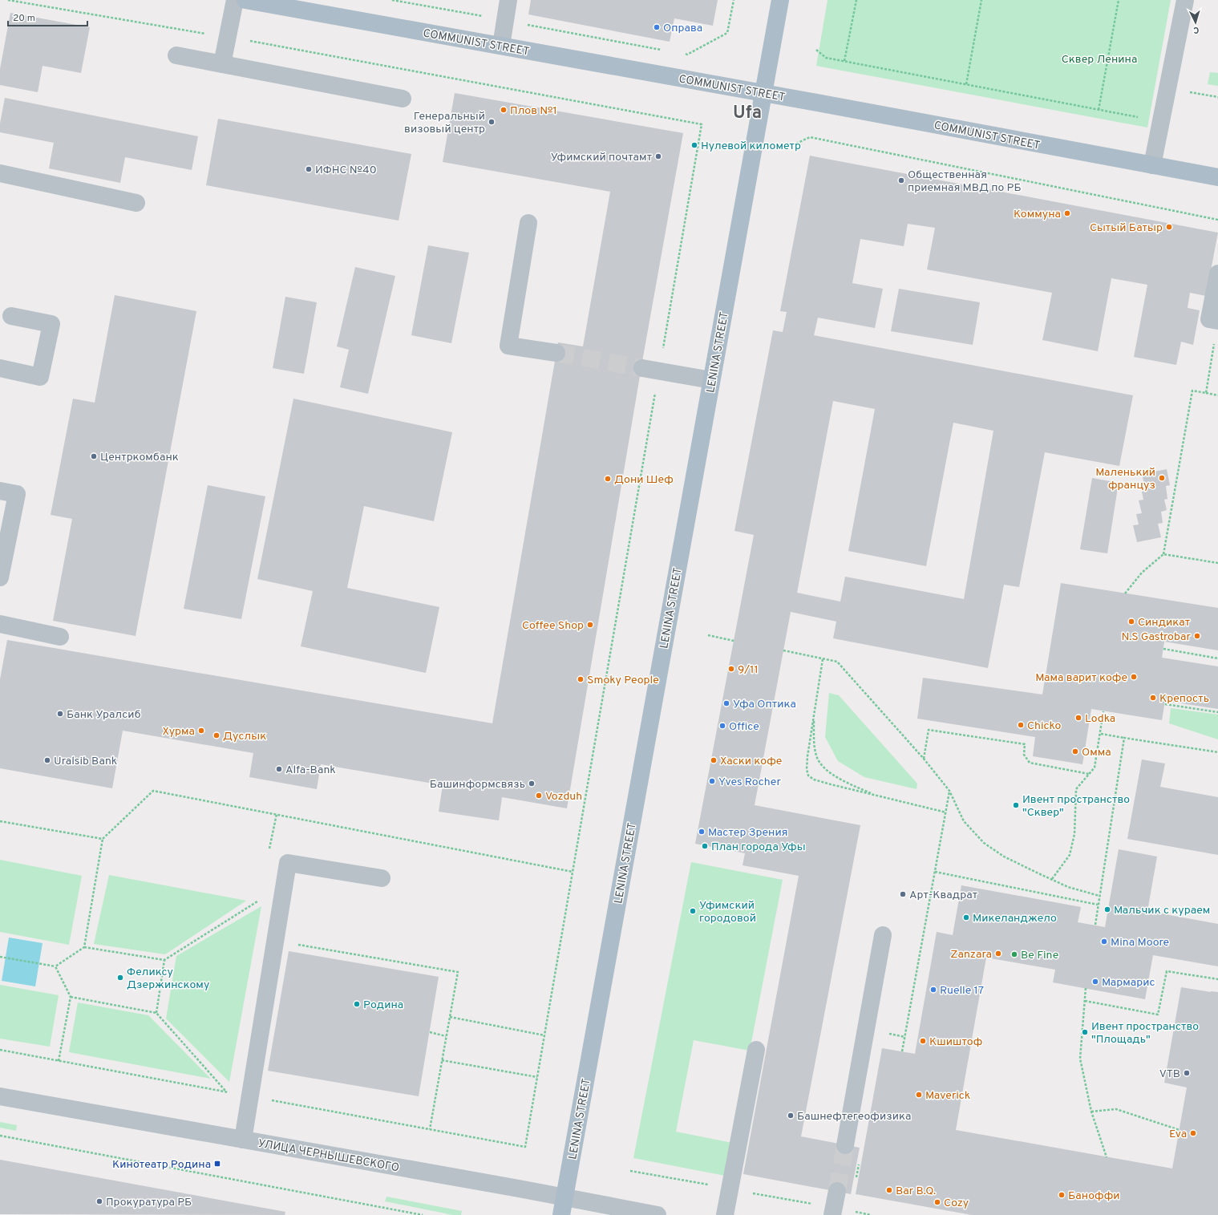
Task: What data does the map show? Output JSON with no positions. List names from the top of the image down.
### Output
{
  "streets": {
    "main road": ["COMMUNIST STREET", "LENINA STREET"],
    "street": ["УЛИЦА ЧЕРНЫШЕВСКОГО"]
  },
  "crossings": [
    ["COMMUNIST STREET", "LENINA STREET"],
    ["LENINA STREET", "УЛИЦА ЧЕРНЫШЕВСКОГО"]
  ],
  "districts": ["Ufa"],
  "parks": ["Сквер Ленина"],
  "places": {
    "other": [
      "Оправа",
      "Плов №1",
      "Генеральный визовый центр",
      "Нулевой километр",
      "Уфимский почтамт",
      "ИФНС №40",
      "Общественная приемная МВД по РБ",
      "Коммуна",
      "Сытый Батыр",
      "Центркомбанк",
      "Маленький француз",
      "Дони Шеф",
      "Синдикат",
      "Coffee Shop",
      "N.S Gastrobar",
      "9/11",
      "Мама варит кофе",
      "Smoky People",
      "Крепость",
      "Уфа Оптика",
      "Банк Уралсиб",
      "Lodka",
      "Chicko",
      "Office",
      "Хурма",
      "Дуслык",
      "Омма",
      "Uralsib Bank",
      "Хаски кофе",
      "Alfa-Bank",
      "Yves Rocher",
      "Башинформсвязь",
      "Vozduh",
      "Ивент пространство \"Сквер\"",
      "Мастер Зрения",
      "План города Уфы",
      "Арт-Квадрат",
      "Мальчик с кураем",
      "Уфимский городовой",
      "Микеланджело",
      "Mina Moore",
      "Zanzara",
      "Be Fine",
      "Феликсу Дзержинскому",
      "Мармарис",
      "Ruelle 17",
      "Родина",
      "Ивент пространство \"Площадь\"",
      "Кшиштоф",
      "VTB",
      "Maverick",
      "Башнефтегеофизика",
      "Eva",
      "Bar B.Q.",
      "Баноффи",
      "Прокуратура РБ",
      "Cozy"
    ],
    "transit": ["Кинотеатр Родина"]
  },
  "scale_bar": "20 m",
  "north": "bottom"
}
